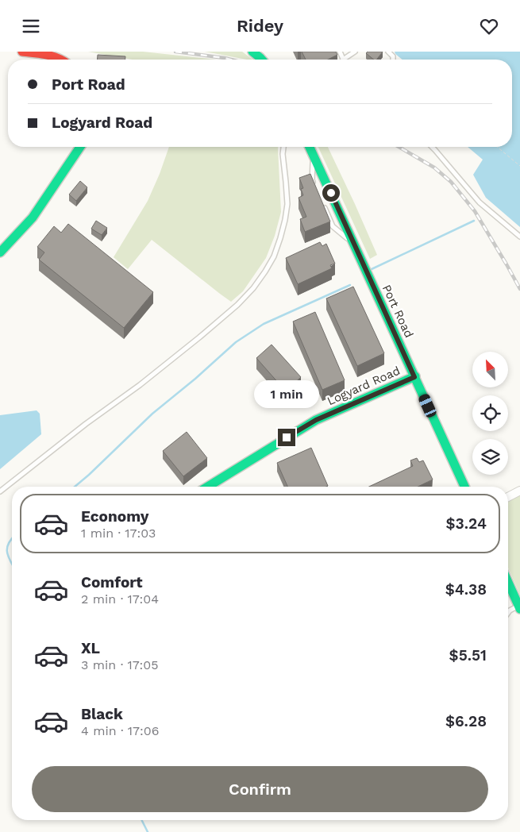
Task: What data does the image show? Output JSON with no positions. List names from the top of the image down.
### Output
{
  "streets": {
    "main road": ["Port Road", "Logyard Road"]
  },
  "crossings": [
    ["Port Road", "Logyard Road"]
  ],
  "north": "top left",
  "page": {
    "header": "Ridey",
    "banner": ["Port Road", "Logyard Road"],
    "bubble": "1 min",
    "list": [
      {
        "name": "Economy",
        "note": "1 min · 17:03",
        "value": "$3.24"
      },
      {
        "name": "Comfort",
        "note": "2 min · 17:04",
        "value": "$4.38"
      },
      {
        "name": "XL",
        "note": "3 min · 17:05",
        "value": "$5.51"
      },
      {
        "name": "Black",
        "note": "4 min · 17:06",
        "value": "$6.28"
      }
    ],
    "buttons": "Confirm"
  }
}
